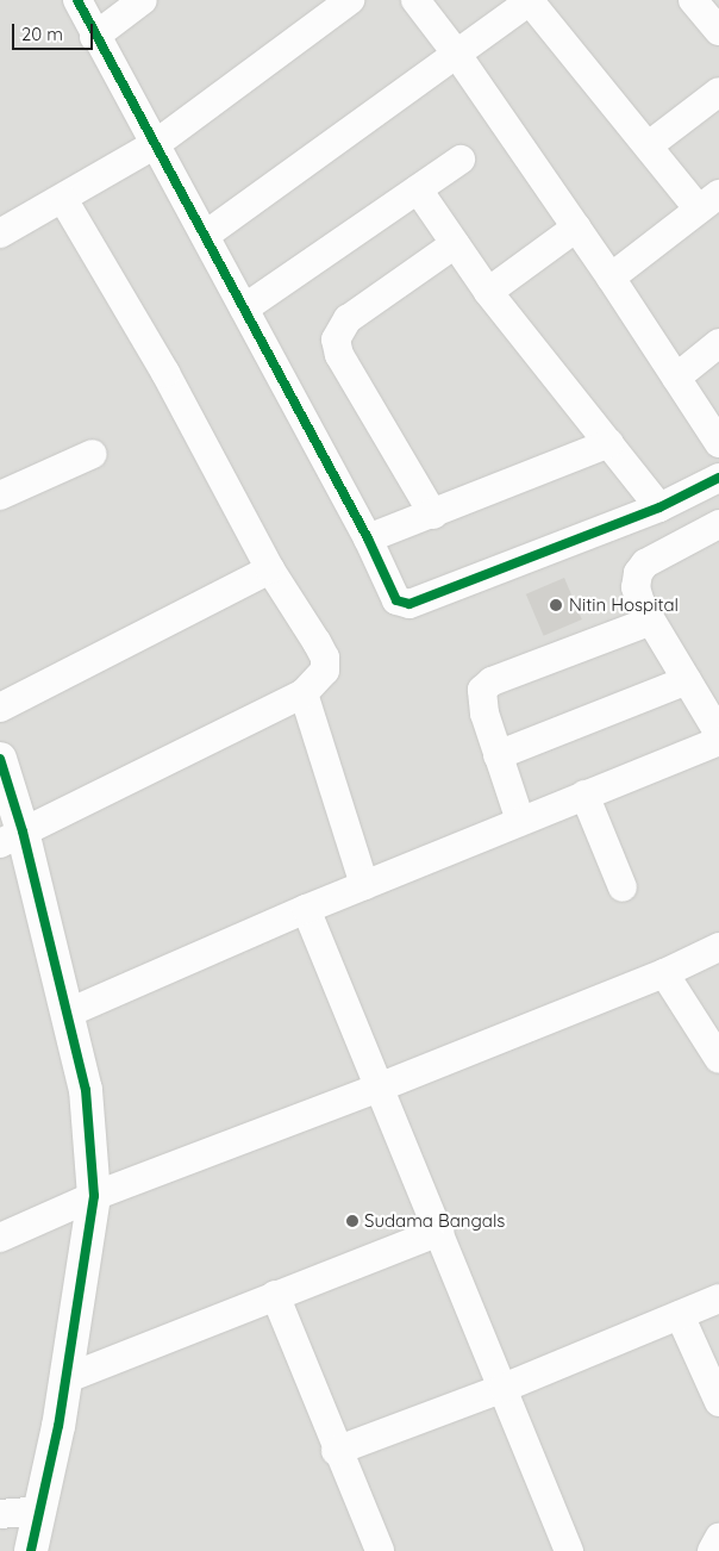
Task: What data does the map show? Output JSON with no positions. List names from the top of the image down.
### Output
{
  "places": ["Nitin Hospital", "Sudama Bangals"],
  "scale_bar": "20 m"
}
